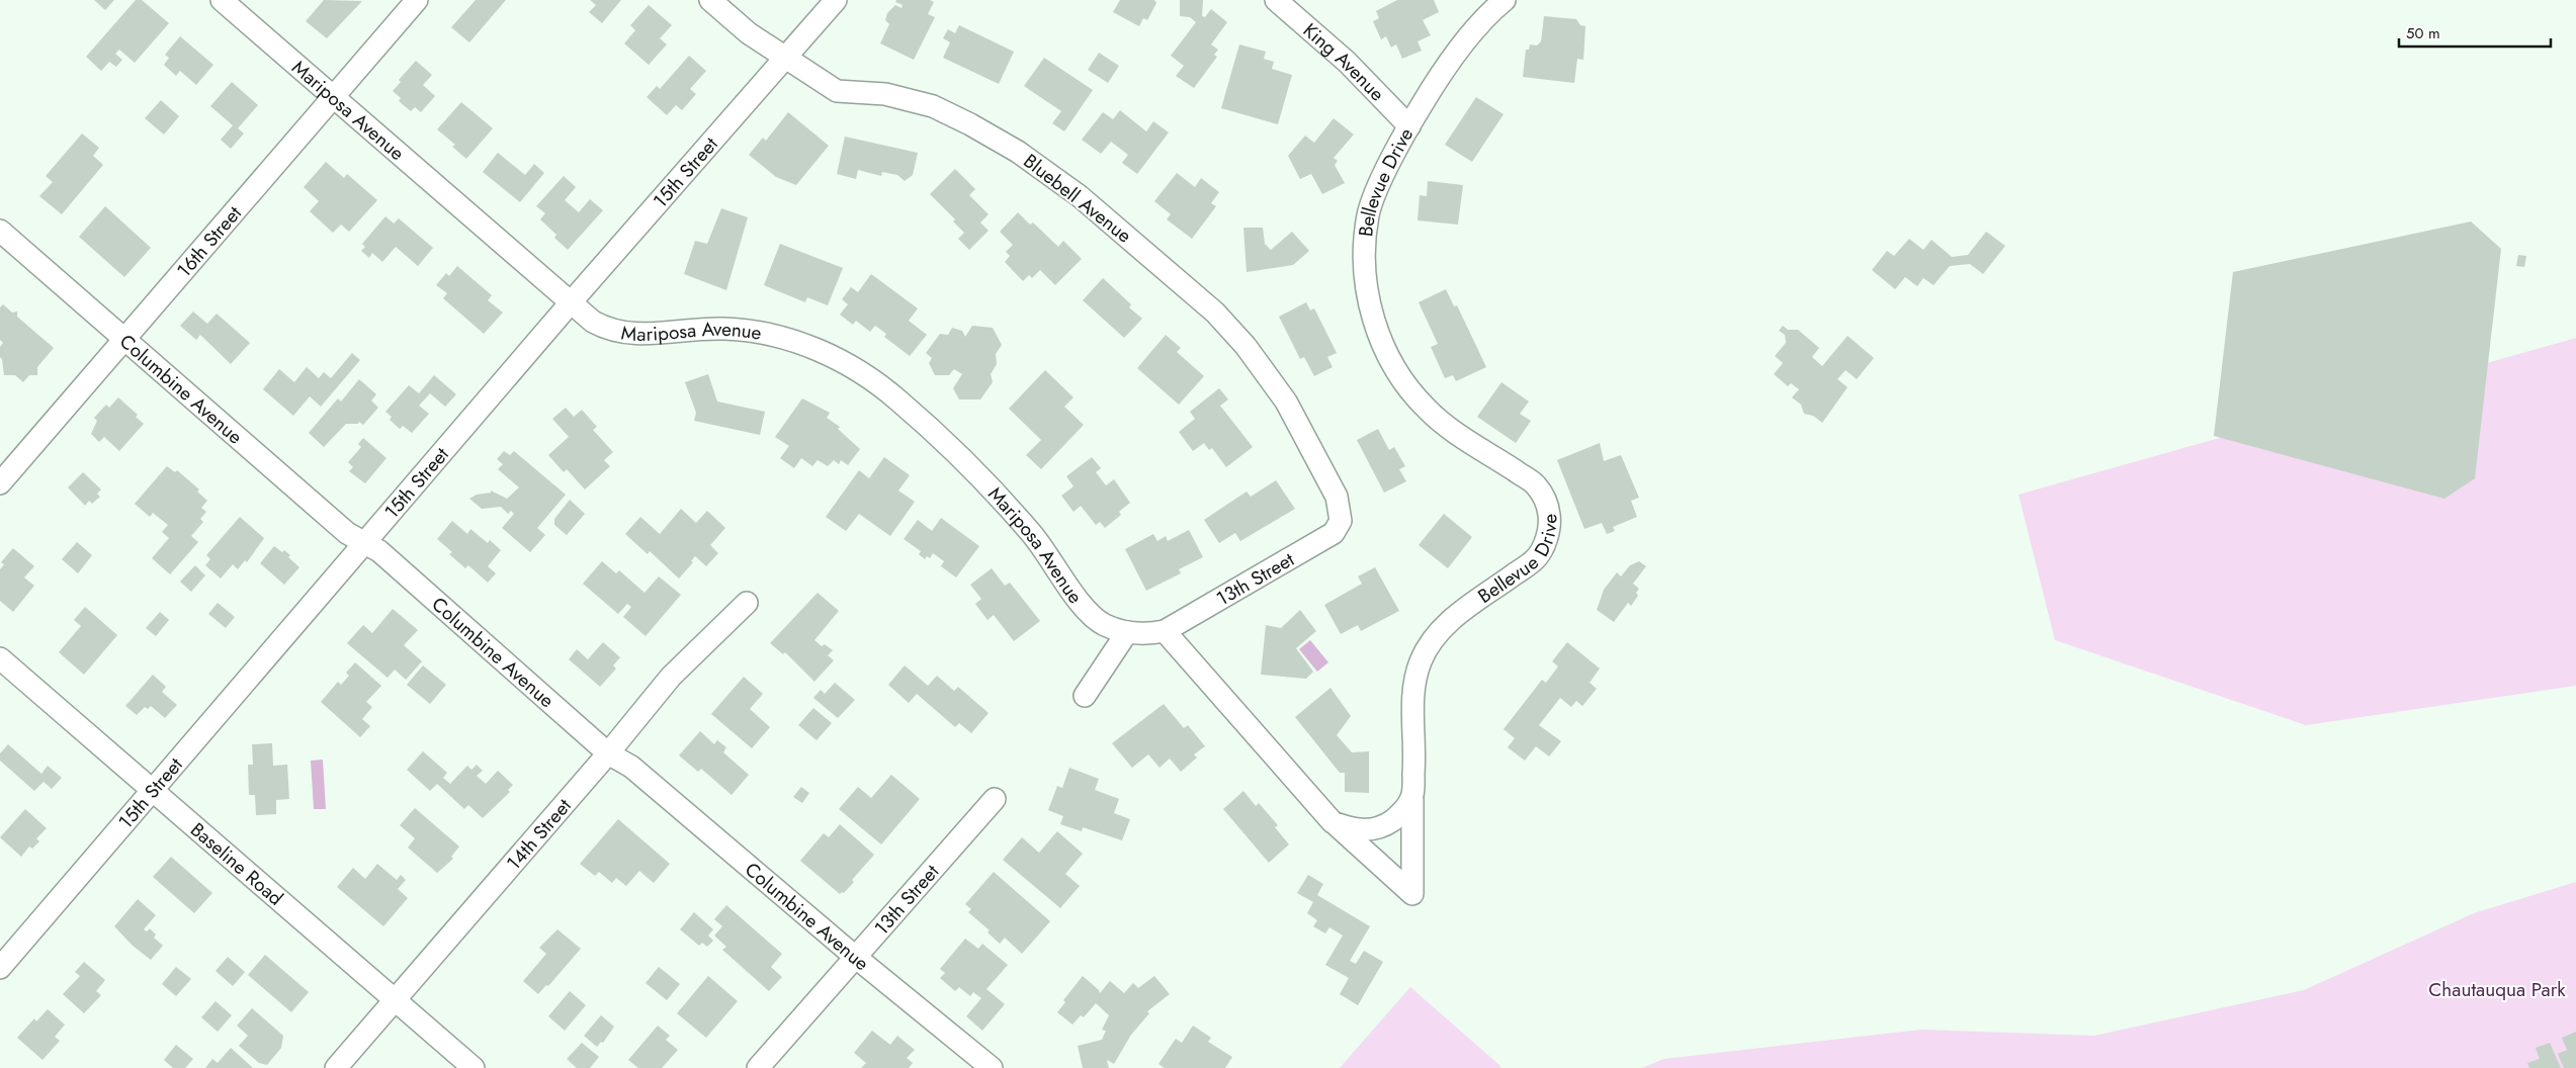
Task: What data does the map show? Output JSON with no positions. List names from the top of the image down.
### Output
{
  "streets": {
    "street": [
      "King Avenue",
      "Mariposa Avenue",
      "15th Street",
      "Bellevue Drive",
      "Bluebell Avenue",
      "16th Street",
      "Columbine Avenue",
      "13th Street",
      "14th Street",
      "Baseline Road"
    ]
  },
  "crossings": [
    ["King Avenue", "Bellevue Drive"],
    ["Mariposa Avenue", "15th Street"],
    ["Mariposa Avenue", "16th Street"],
    ["Mariposa Avenue", "13th Street"],
    ["15th Street", "Bluebell Avenue"],
    ["15th Street", "Columbine Avenue"],
    ["15th Street", "Baseline Road"],
    ["Bluebell Avenue", "13th Street"],
    ["16th Street", "Columbine Avenue"],
    ["Columbine Avenue", "13th Street"],
    ["Columbine Avenue", "14th Street"],
    ["14th Street", "Baseline Road"]
  ],
  "parks": ["Chautauqua Park"],
  "scale_bar": "50 m"
}
